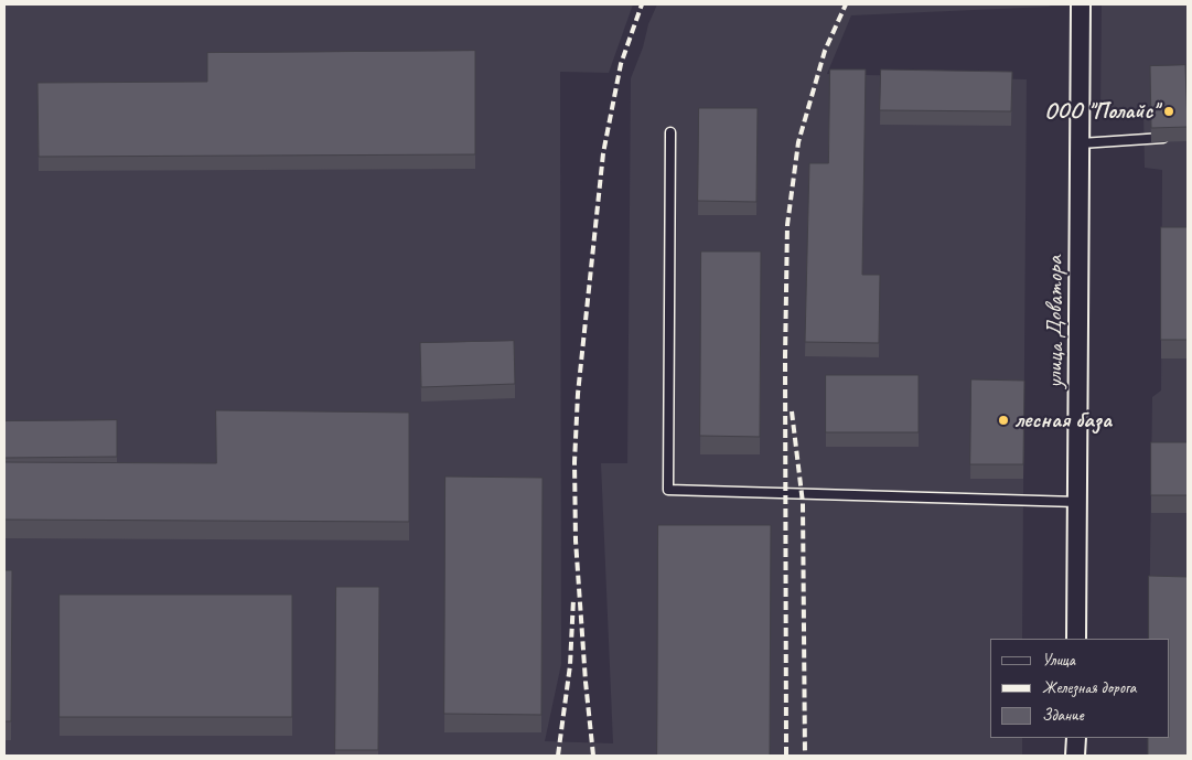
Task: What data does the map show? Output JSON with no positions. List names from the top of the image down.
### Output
{
  "streets": {
    "street": ["улица Доватора"]
  },
  "places": ["ООО \"Полайс\"", "лесная база"],
  "legend": ["Улица", "Железная дорога", "Здание"]
}
